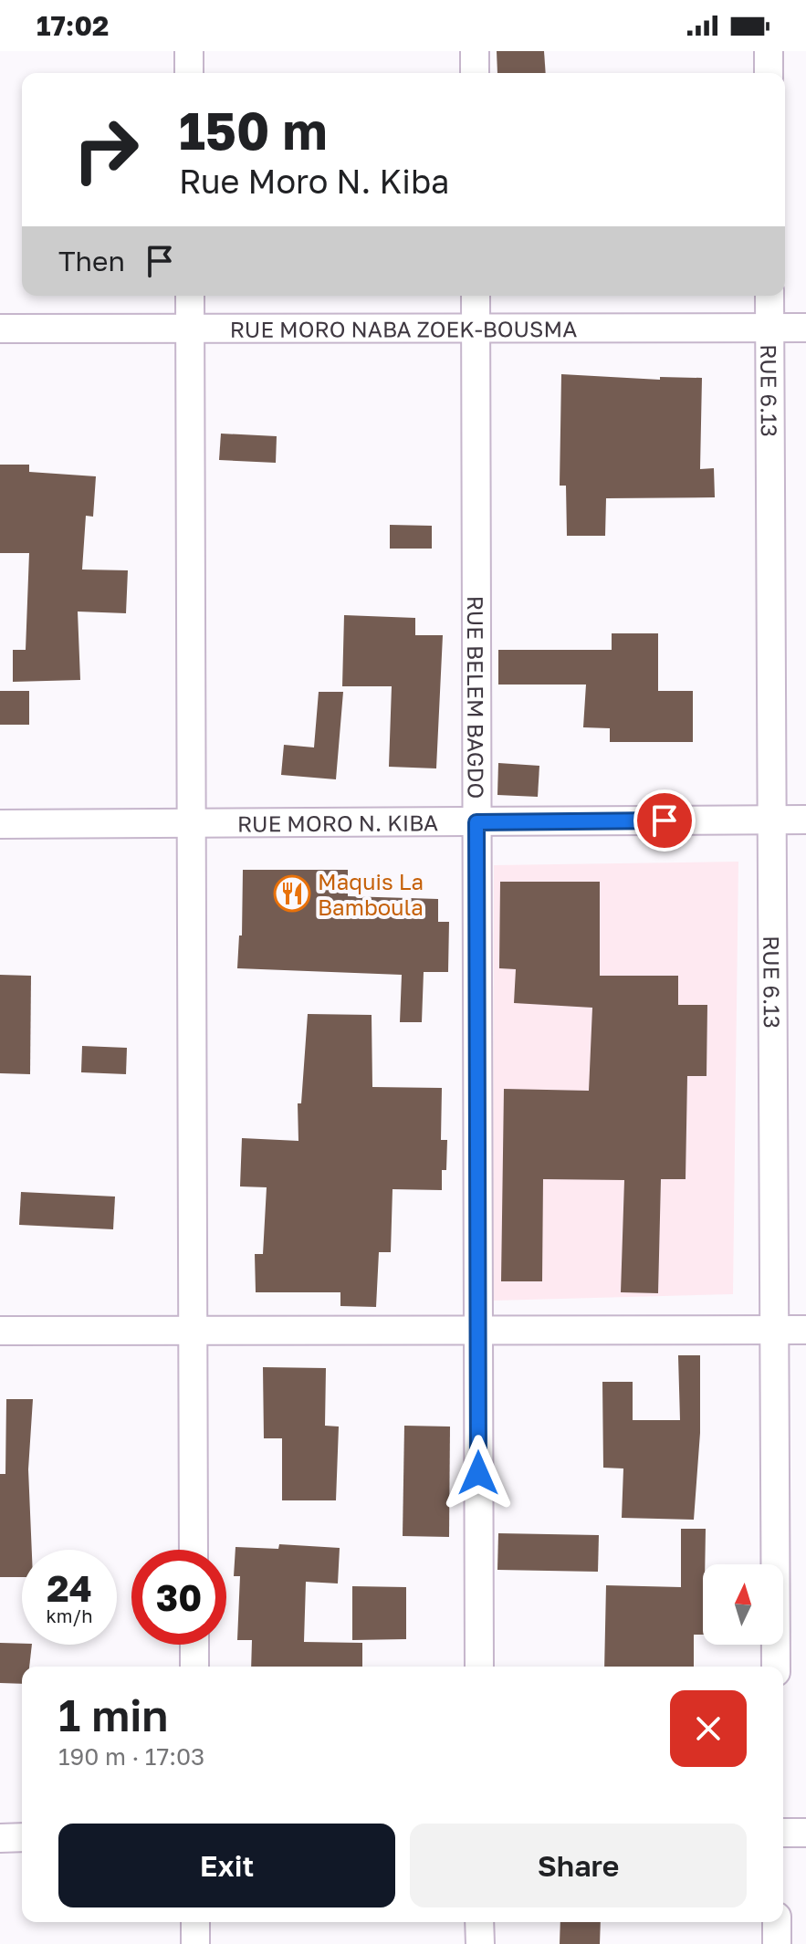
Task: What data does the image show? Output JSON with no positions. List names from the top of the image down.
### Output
{
  "streets": {
    "street": [
      "RUE MORO NABA ZOEK-BOUSMA",
      "RUE 6.13",
      "RUE BELEM BAGDO",
      "RUE MORO N. KIBA"
    ]
  },
  "crossings": [
    ["RUE MORO NABA ZOEK-BOUSMA", "RUE 6.13"],
    ["RUE MORO NABA ZOEK-BOUSMA", "RUE BELEM BAGDO"],
    ["RUE 6.13", "RUE MORO N. KIBA"],
    ["RUE BELEM BAGDO", "RUE MORO N. KIBA"]
  ],
  "places": {
    "restaurant": ["Maquis La Bamboula"]
  },
  "north": "top",
  "page": {
    "status": "17:02",
    "turn": ["150 m", "Rue Moro N. Kiba"],
    "then": "Then",
    "speed": "24 km/h",
    "limit": "30",
    "heading": ["1 min", "190 m · 17:03"],
    "buttons": ["Exit", "Share"]
  }
}
